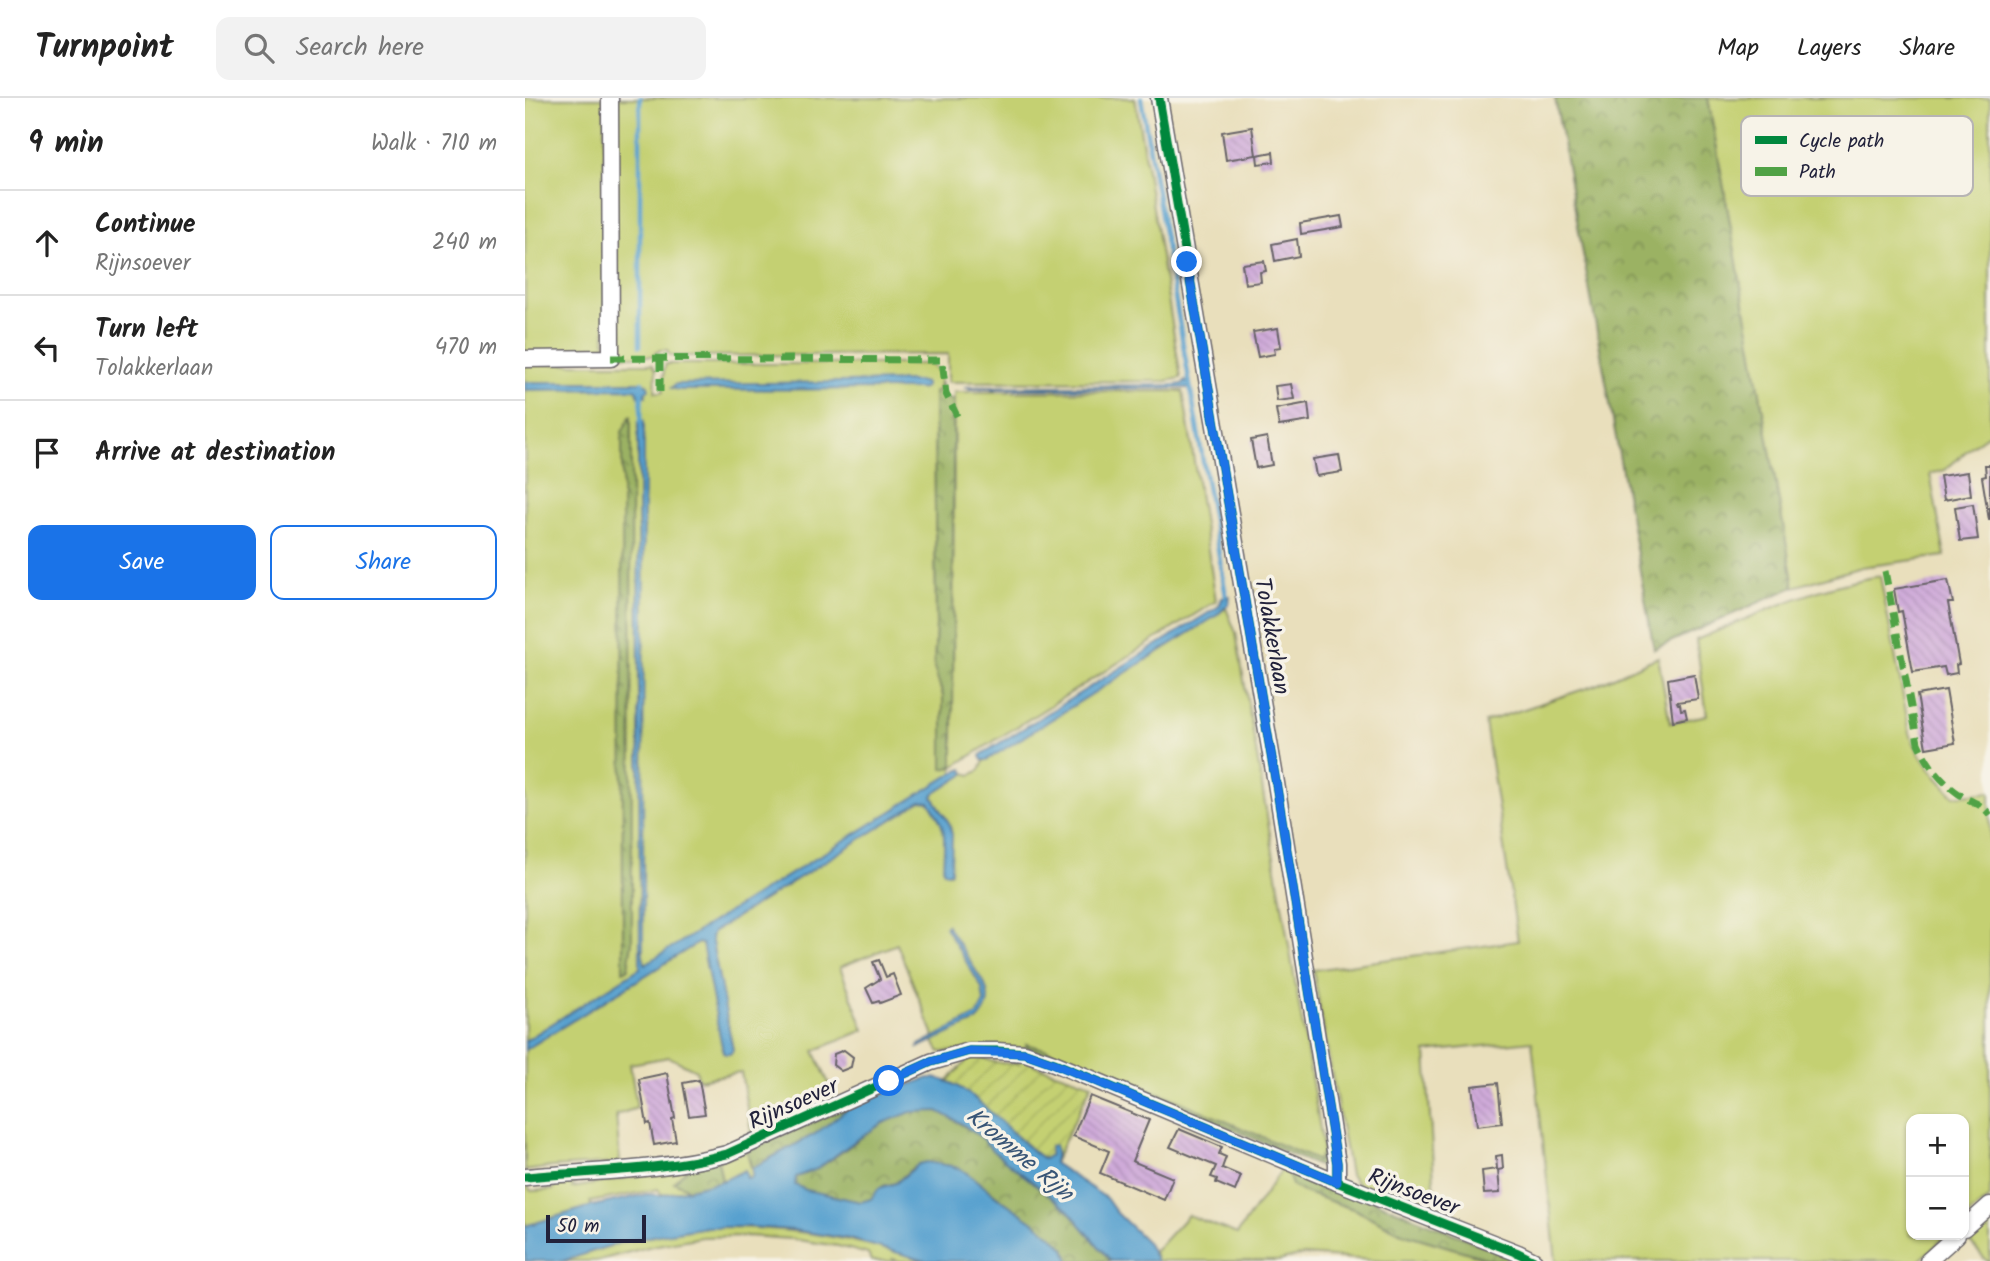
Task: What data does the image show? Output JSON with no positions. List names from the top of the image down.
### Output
{
  "streets": {
    "street": ["Tolakkerlaan", "Rijnsoever"]
  },
  "crossings": [
    ["Tolakkerlaan", "Rijnsoever"]
  ],
  "water": ["Kromme Rijn"],
  "legend": ["Cycle path", "Path"],
  "scale_bar": "50 m",
  "page": {
    "header": "Turnpoint",
    "search": "Search here",
    "nav": ["Map", "Layers", "Share"],
    "heading": ["9 min", "Walk · 710 m"],
    "list": [
      ["Continue", "Rijnsoever", "240 m"],
      ["Turn left", "Tolakkerlaan", "470 m"],
      "Arrive at destination"
    ],
    "buttons": ["Save", "Share"],
    "map_buttons": ["+", "−"],
    "scale": "50 m"
  }
}
